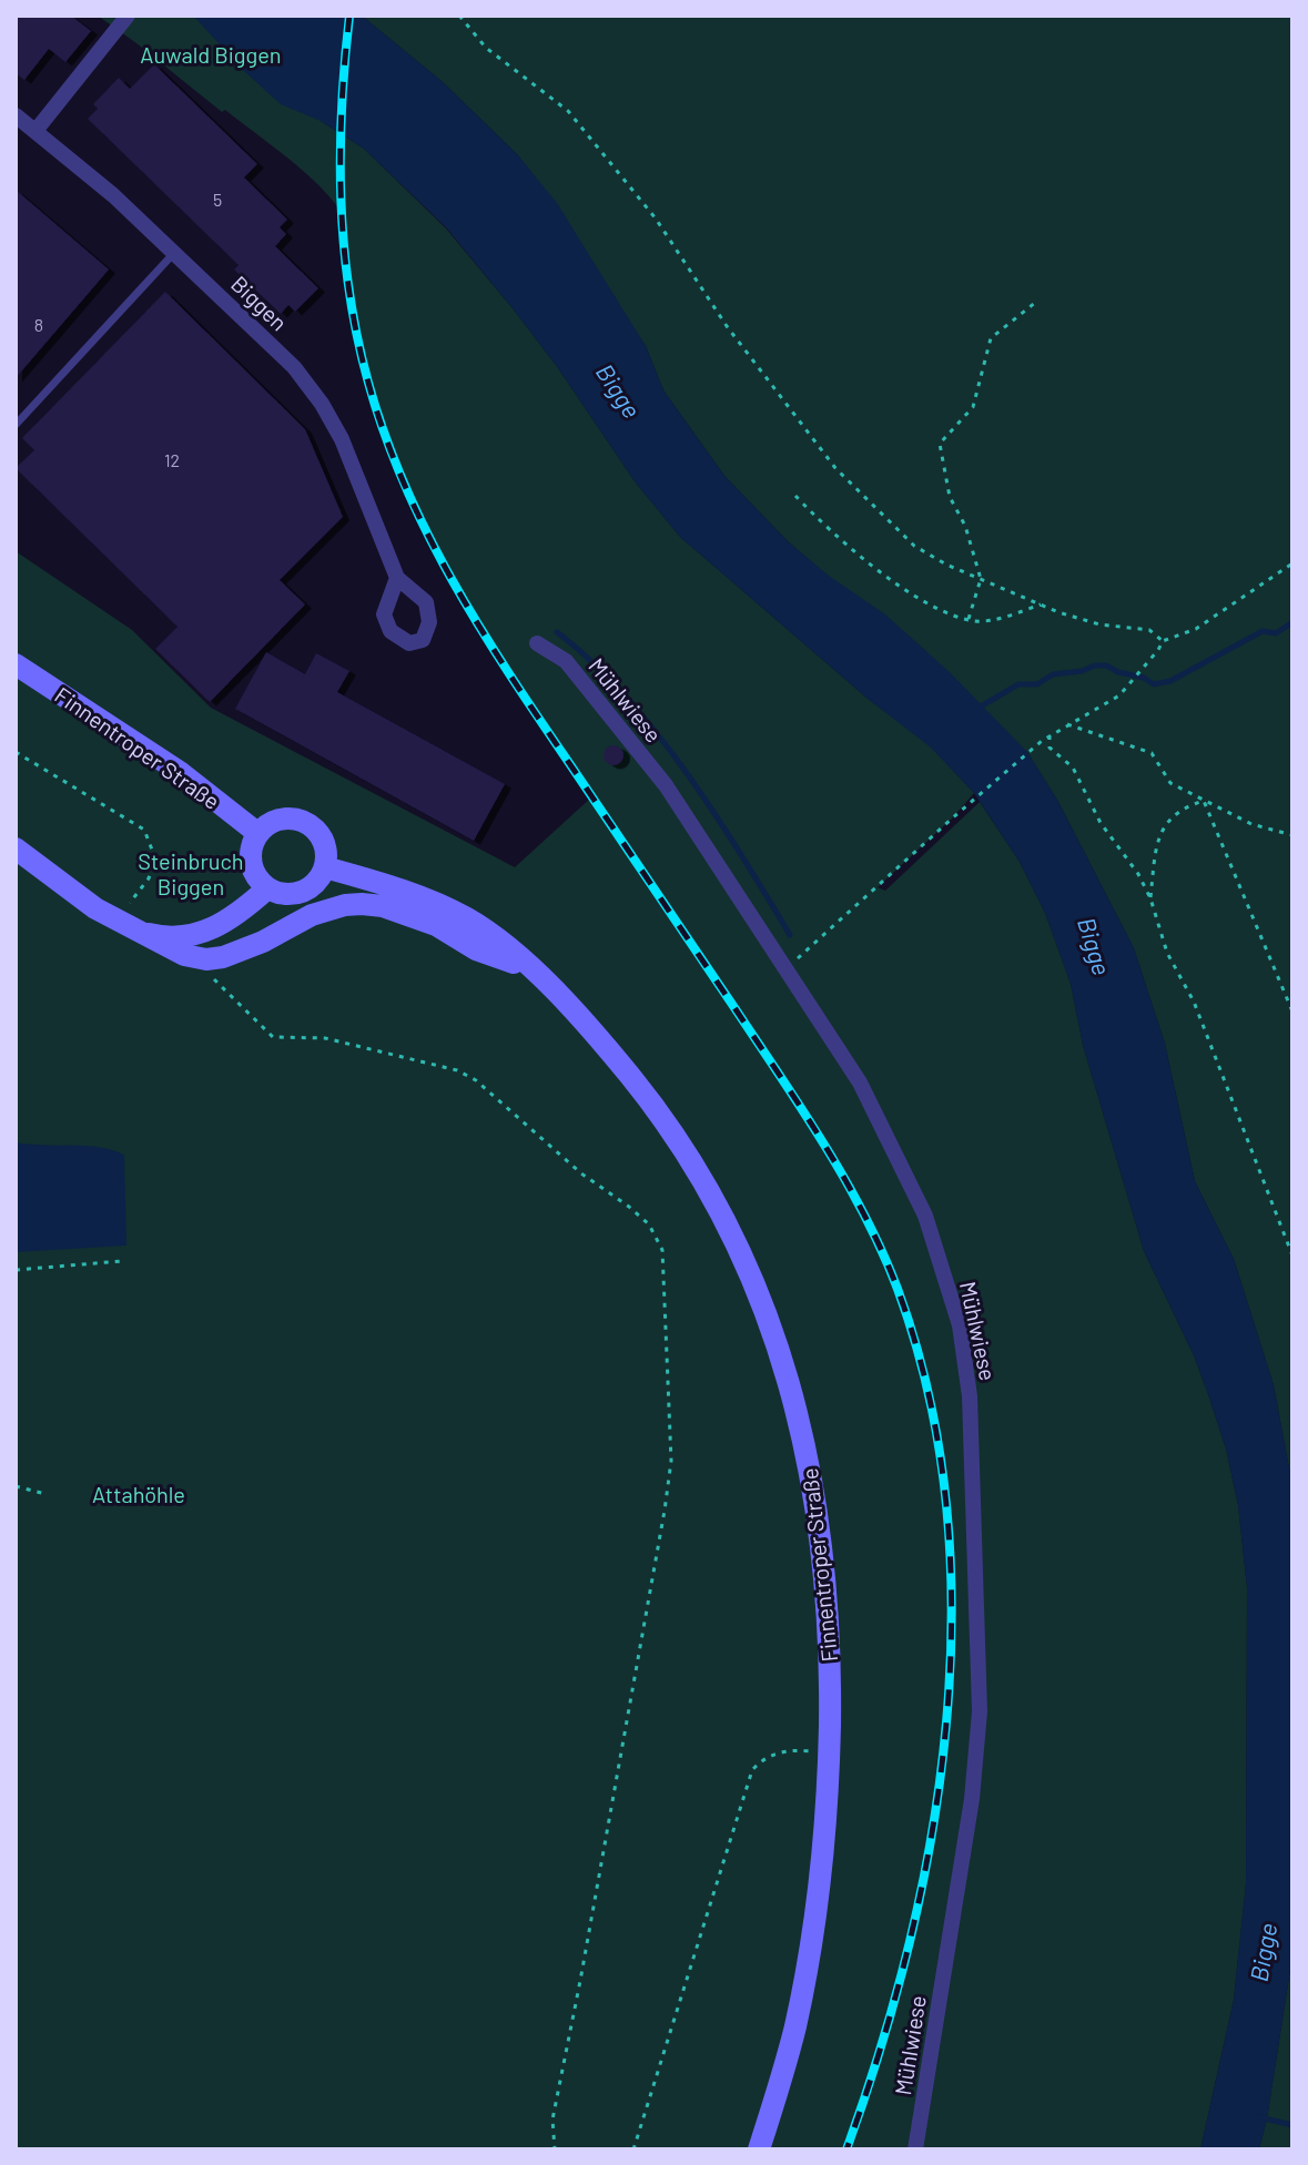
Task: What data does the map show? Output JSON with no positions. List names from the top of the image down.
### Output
{
  "streets": {
    "main road": ["Finnentroper Straße"],
    "street": ["Biggen", "Mühlwiese"]
  },
  "water": ["Bigge"],
  "parks": ["Auwald Biggen", "Steinbruch Biggen", "Attahöhle"],
  "house_numbers": ["5", "8", "12"]
}
